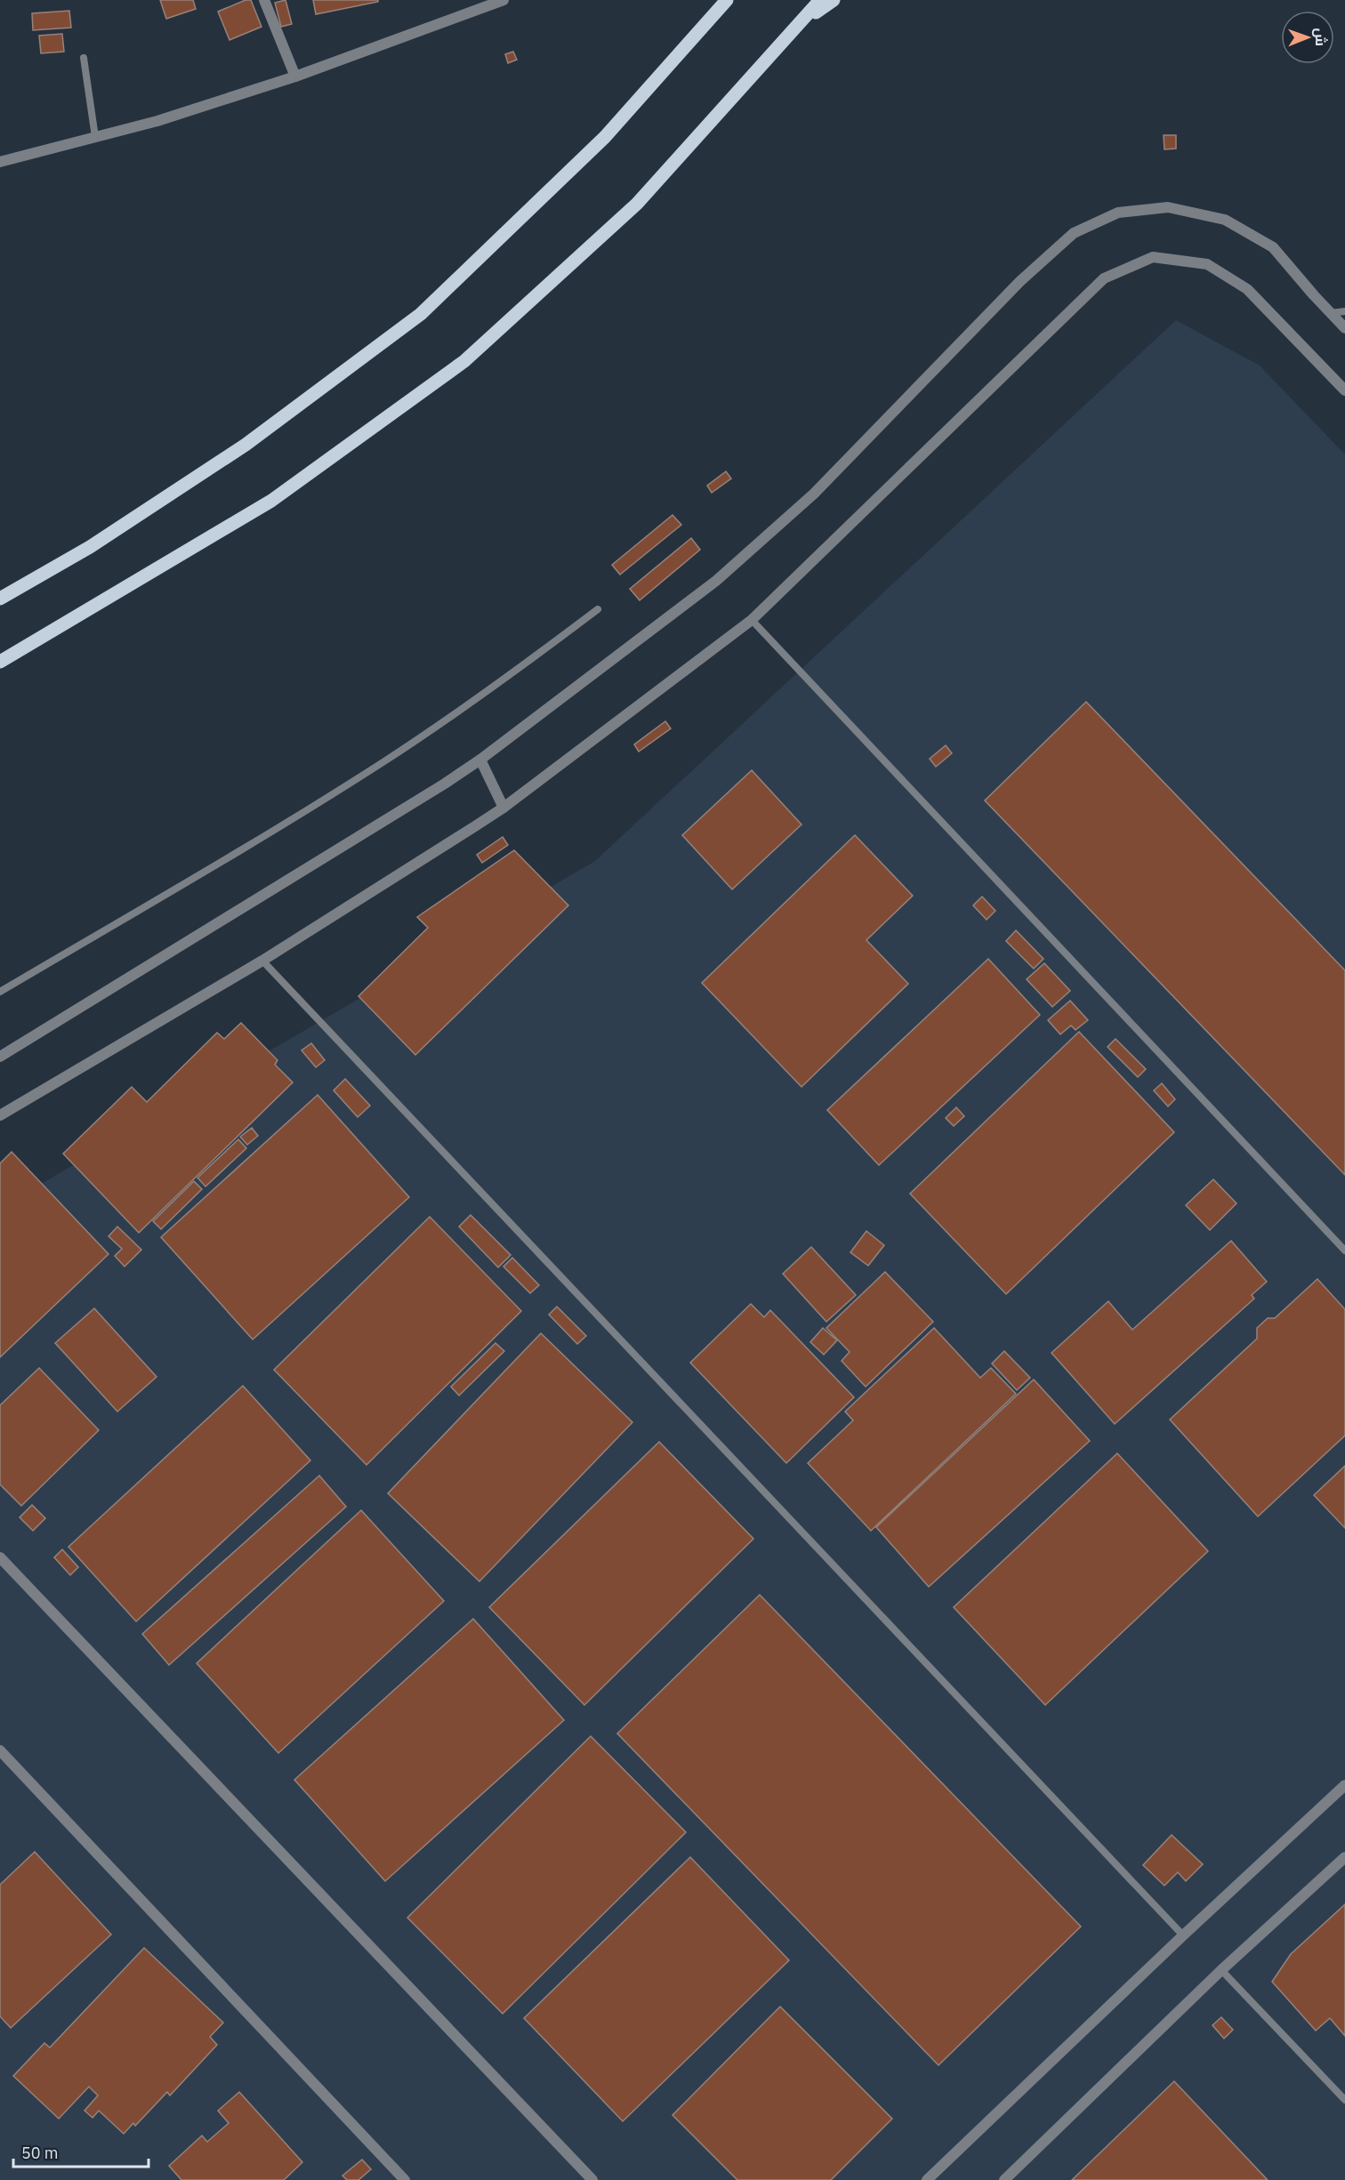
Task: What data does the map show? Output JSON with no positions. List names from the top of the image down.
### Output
{
  "scale_bar": "50 m",
  "north": "right"
}
